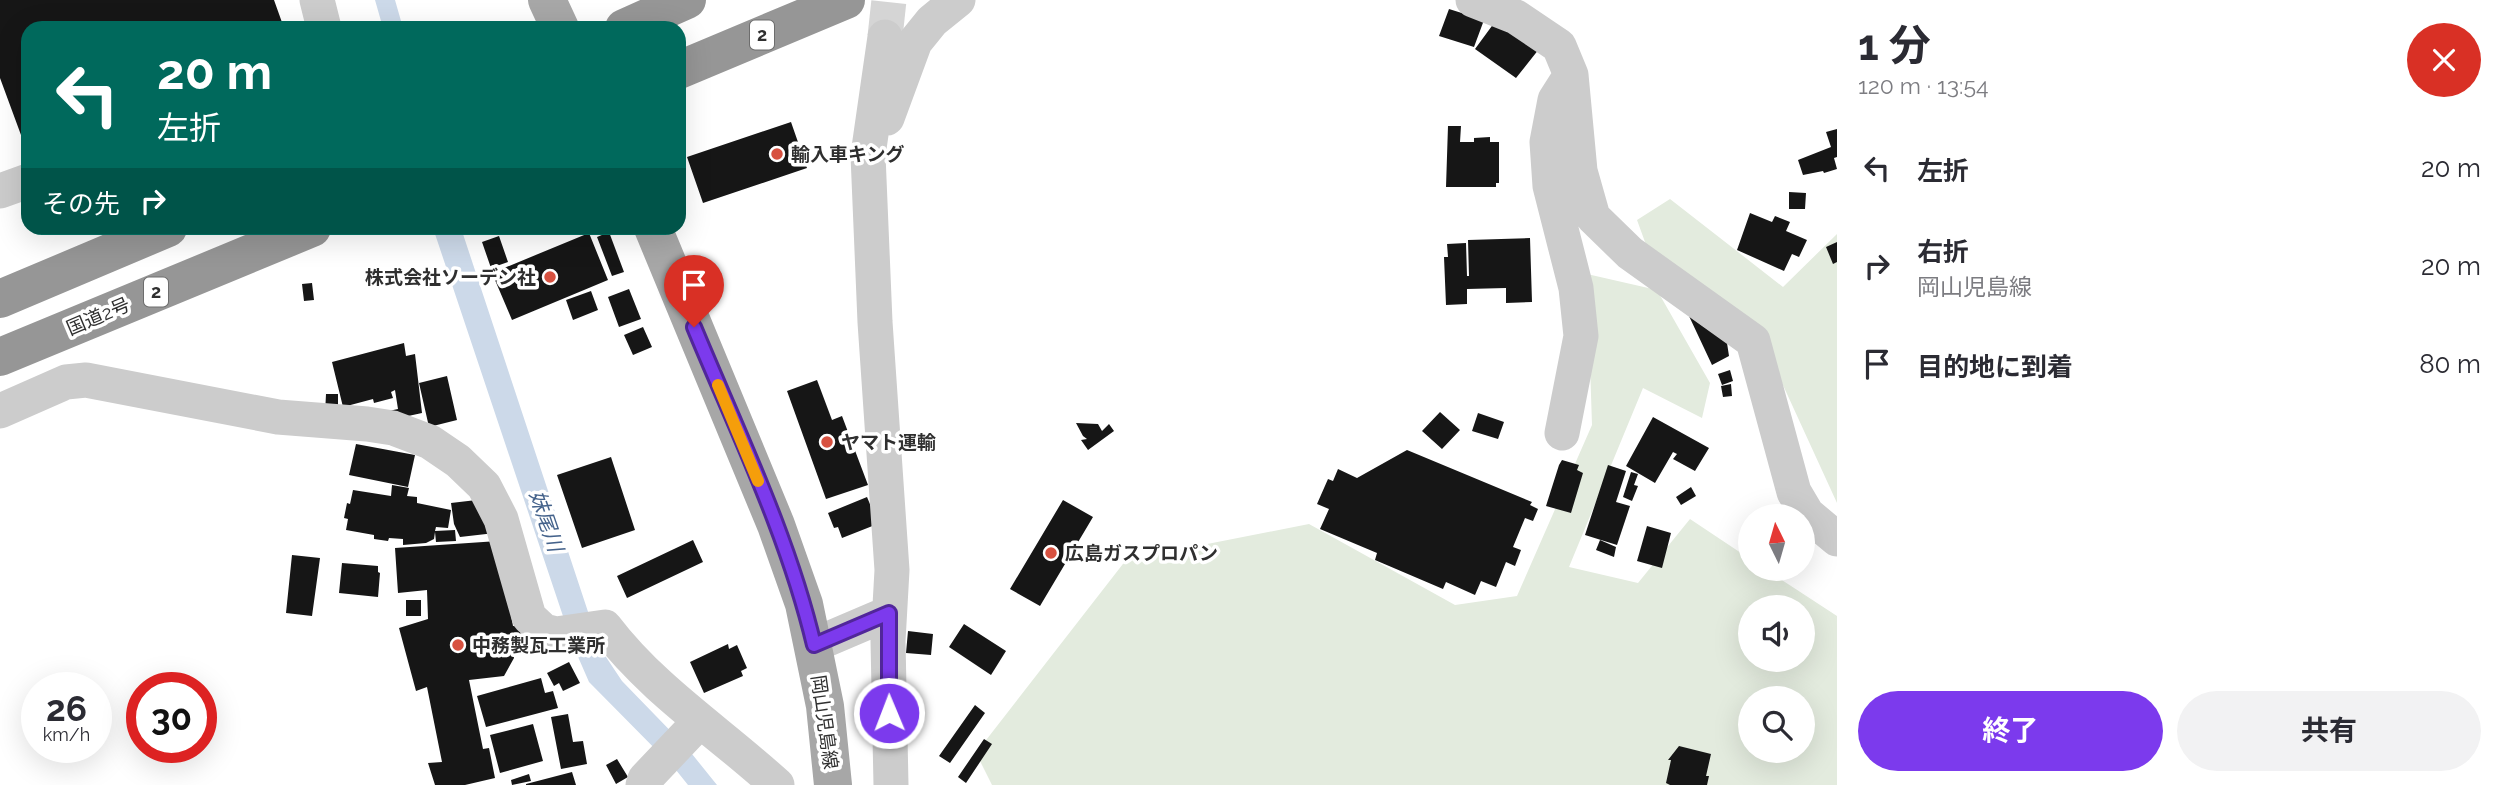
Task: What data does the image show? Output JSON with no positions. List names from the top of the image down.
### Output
{
  "streets": {
    "highway": ["2", "国道2号"],
    "main road": ["岡山児島線"]
  },
  "water": ["妹尾川"],
  "places": [
    "輸入車キング",
    "株式会社ソーデン社",
    "ヤマト運輸",
    "広島ガスプロパン",
    "中務製瓦工業所"
  ],
  "north": "top",
  "page": {
    "heading": ["1 分", "120 m · 13:54"],
    "turn": ["20 m", "左折"],
    "list": [
      {
        "name": "左折",
        "value": "20 m"
      },
      {
        "name": "右折",
        "note": "岡山児島線",
        "value": "20 m"
      },
      {
        "name": "目的地に到着",
        "value": "80 m"
      }
    ],
    "then": "その先",
    "speed": "26 km/h",
    "limit": "30",
    "buttons": ["終了", "共有"]
  }
}
